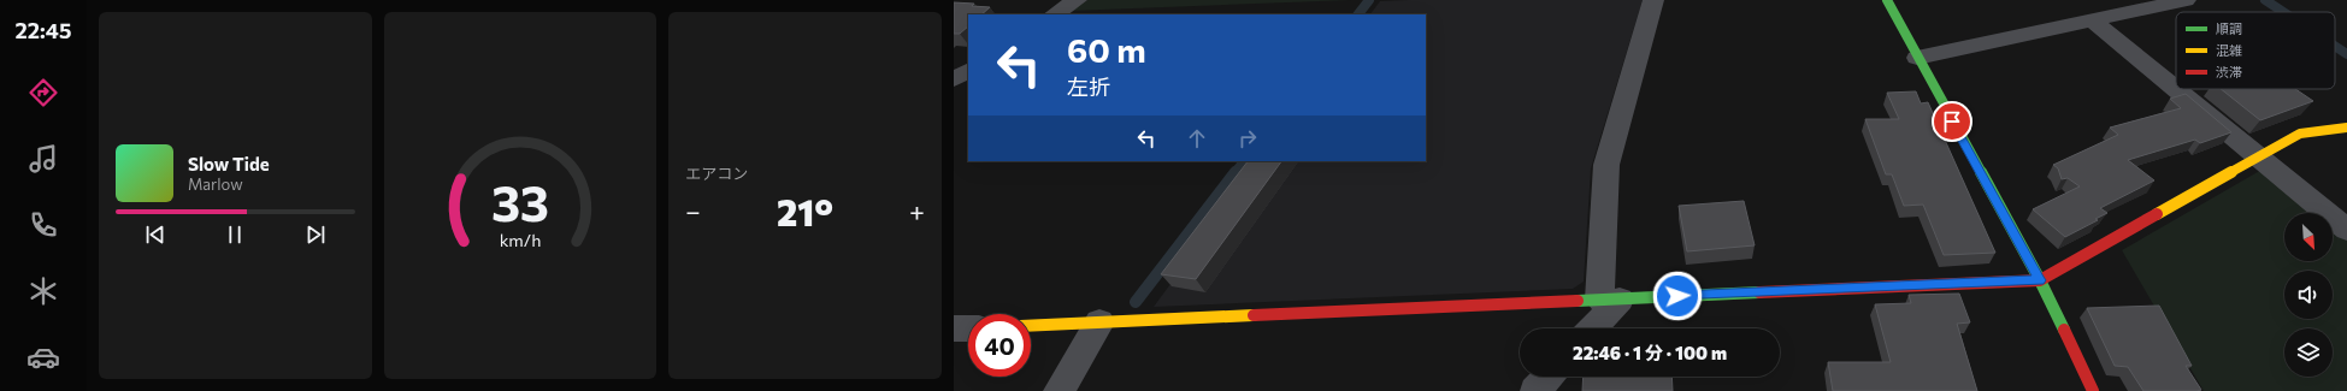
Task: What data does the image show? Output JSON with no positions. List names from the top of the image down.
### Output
{
  "legend": ["順調", "混雑", "渋滞"],
  "north": "bottom right",
  "page": {
    "tabs": "22:45",
    "tile": "エアコン",
    "turn": ["60 m", "左折"],
    "song": ["Slow Tide", "Marlow"],
    "heat": ["−", "21°", "+"],
    "limit": "40",
    "trip": "22:46 · 1 分 · 100 m",
    "gauge": ["33", "km/h"]
  }
}
